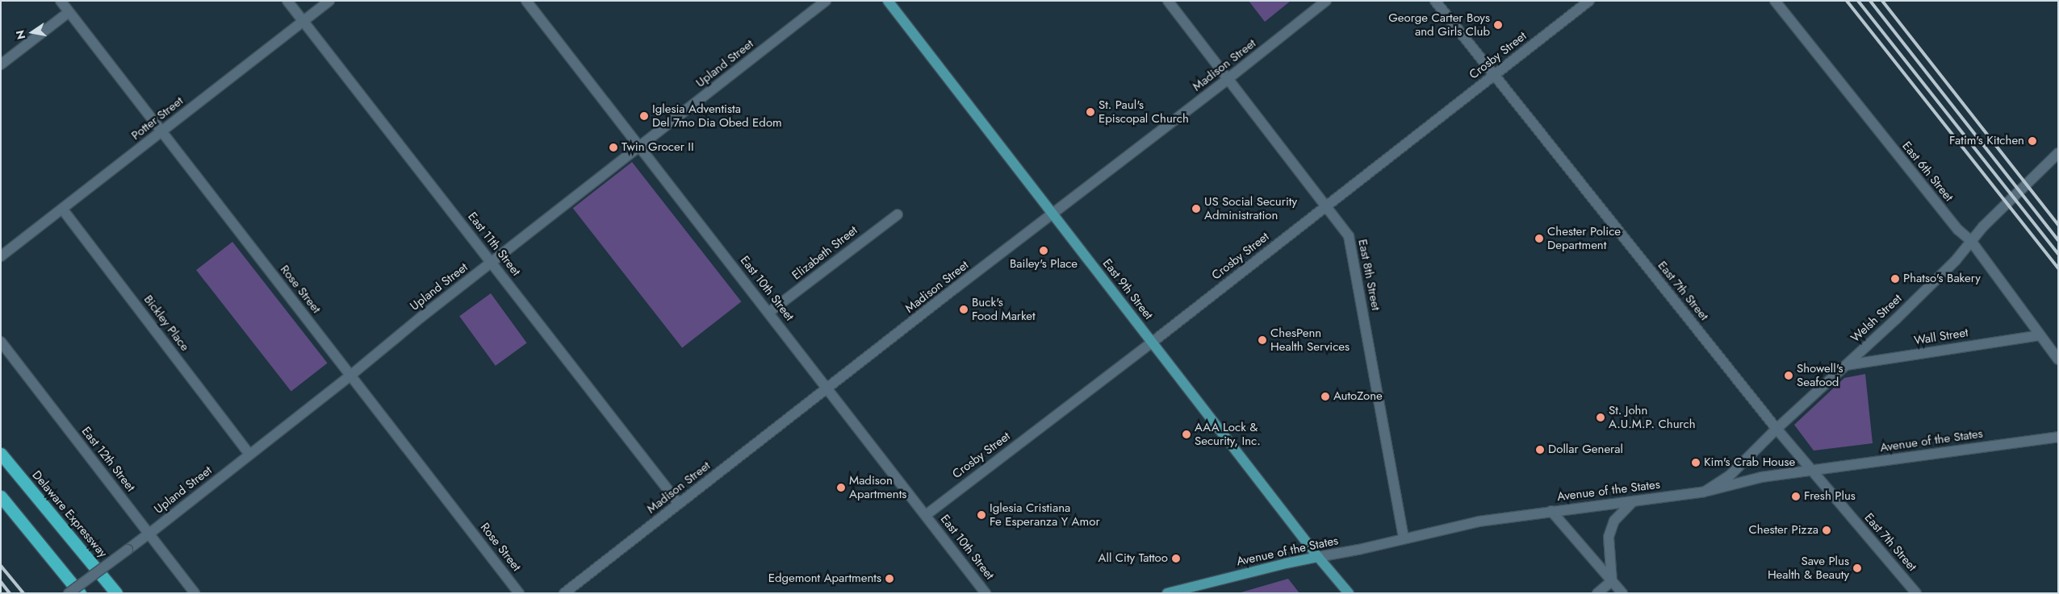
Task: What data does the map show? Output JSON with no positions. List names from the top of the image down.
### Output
{
  "streets": {
    "highway": ["Delaware Expressway"],
    "main road": ["East 9th Street", "Avenue of the States"],
    "street": [
      "Crosby Street",
      "Upland Street",
      "Madison Street",
      "Potter Street",
      "East 6th Street",
      "East 11th Street",
      "Elizabeth Street",
      "East 8th Street",
      "East 10th Street",
      "Rose Street",
      "East 7th Street",
      "Welsh Street",
      "Bickley Place",
      "Wall Street",
      "East 12th Street"
    ]
  },
  "crossings": [
    ["Crosby Street", "East 8th Street"],
    ["Crosby Street", "East 10th Street"],
    ["Crosby Street", "East 9th Street"],
    ["Crosby Street", "East 7th Street"],
    ["Upland Street", "East 11th Street"],
    ["Upland Street", "East 10th Street"],
    ["Upland Street", "Rose Street"],
    ["Upland Street", "Bickley Place"],
    ["Upland Street", "East 12th Street"],
    ["Madison Street", "East 11th Street"],
    ["Madison Street", "East 8th Street"],
    ["Madison Street", "East 10th Street"],
    ["Madison Street", "East 9th Street"],
    ["Potter Street", "East 11th Street"],
    ["Potter Street", "Rose Street"],
    ["Potter Street", "Bickley Place"],
    ["East 6th Street", "Welsh Street"],
    ["East 6th Street", "Wall Street"],
    ["Elizabeth Street", "East 10th Street"],
    ["East 8th Street", "Avenue of the States"],
    ["East 9th Street", "Avenue of the States"],
    ["East 7th Street", "Welsh Street"],
    ["East 7th Street", "Avenue of the States"],
    ["Welsh Street", "Wall Street"],
    ["Welsh Street", "Avenue of the States"]
  ],
  "places": [
    "George Carter Boys and Girls Club",
    "St. Paul's Episcopal Church",
    "Iglesia Adventista Del 7mo Dia Obed Edom",
    "Fatim's Kitchen",
    "Twin Grocer II",
    "US Social Security Administration",
    "Chester Police Department",
    "Bailey's Place",
    "Phatso's Bakery",
    "Buck's Food Market",
    "ChesPenn Health Services",
    "Showell's Seafood",
    "AutoZone",
    "St. John A.U.M.P. Church",
    "AAA Lock & Security, Inc.",
    "Dollar General",
    "Kim's Crab House",
    "Madison Apartments",
    "Fresh Plus",
    "Iglesia Cristiana Fe Esperanza Y Amor",
    "Chester Pizza",
    "All City Tattoo",
    "Save Plus Health & Beauty",
    "Edgemont Apartments"
  ],
  "north": "left"
}
